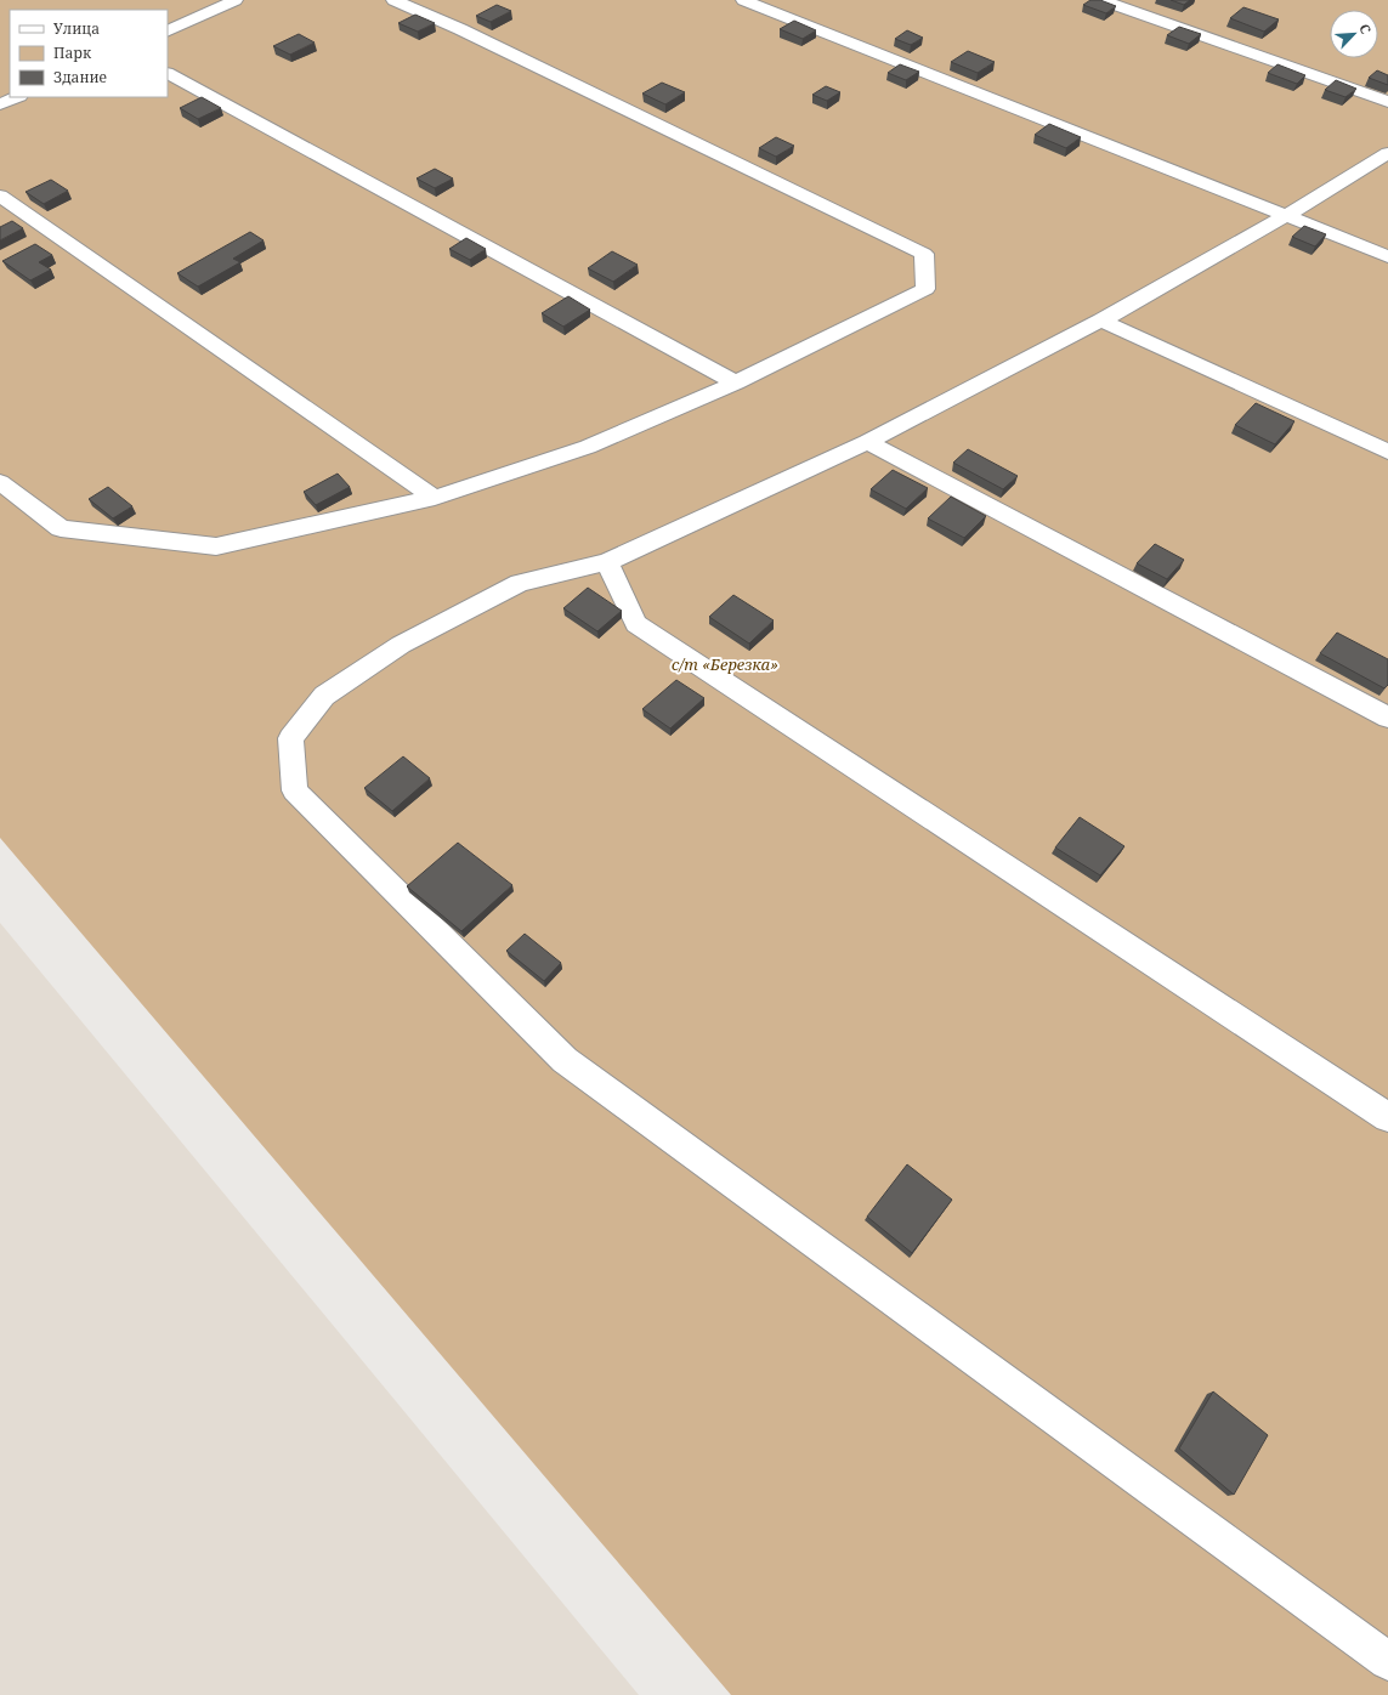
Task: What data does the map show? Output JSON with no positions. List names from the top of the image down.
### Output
{
  "parks": ["с/т «Березка»"],
  "legend": ["Улица", "Парк", "Здание"],
  "north": "top right"
}
